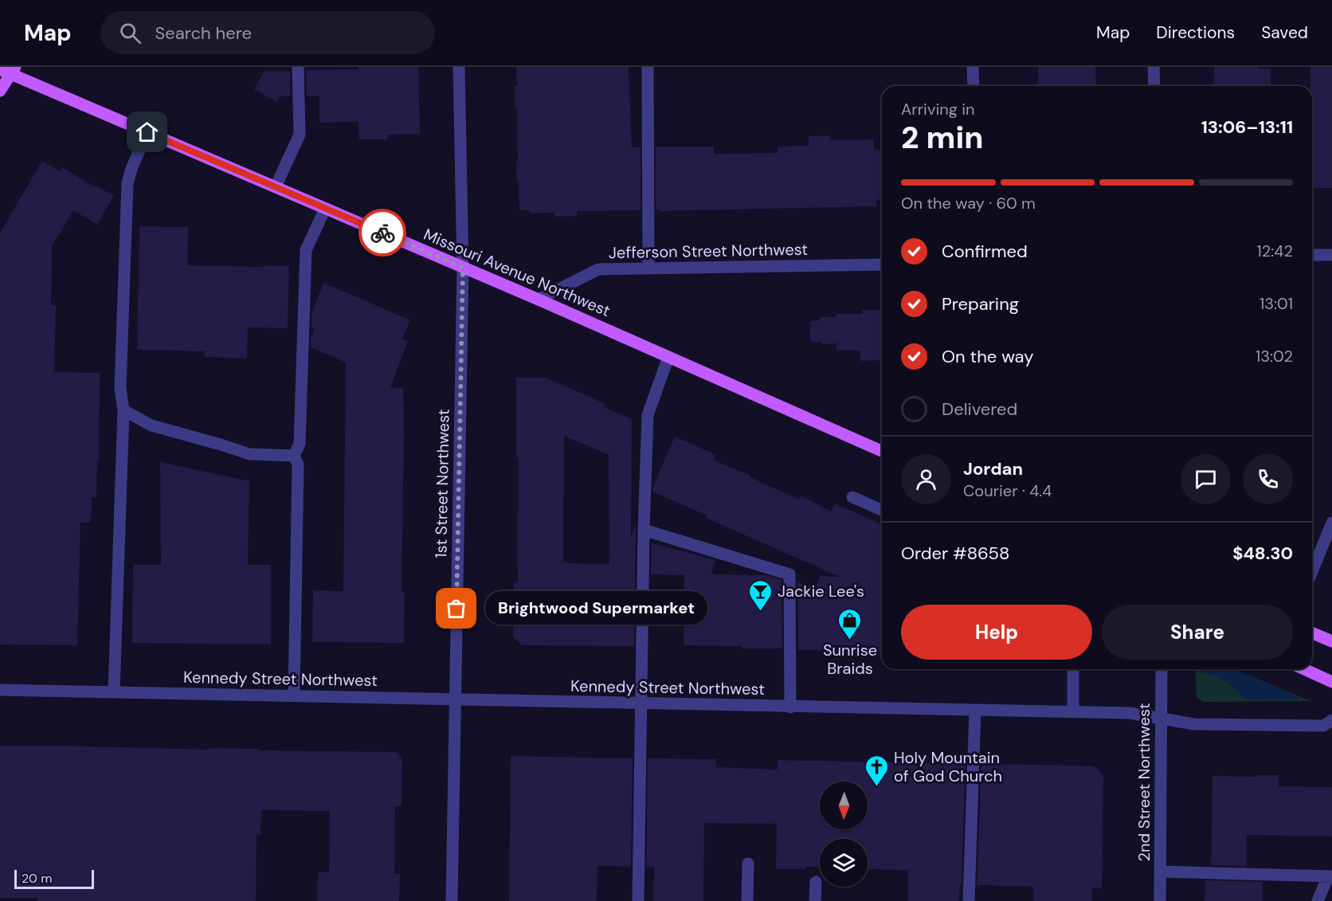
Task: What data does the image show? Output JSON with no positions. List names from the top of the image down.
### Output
{
  "streets": {
    "main road": ["Missouri Avenue Northwest"],
    "street": [
      "Jefferson Street Northwest",
      "1st Street Northwest",
      "Kennedy Street Northwest",
      "2nd Street Northwest"
    ]
  },
  "crossings": [
    ["Jefferson Street Northwest", "Missouri Avenue Northwest"],
    ["Missouri Avenue Northwest", "1st Street Northwest"],
    ["1st Street Northwest", "Kennedy Street Northwest"],
    ["Kennedy Street Northwest", "2nd Street Northwest"]
  ],
  "places": {
    "other": ["Brightwood Supermarket"],
    "bar": ["Jackie Lee's"],
    "shop": ["Sunrise Braids"],
    "church": ["Holy Mountain of God Church"]
  },
  "scale_bar": "20 m",
  "north": "bottom",
  "page": {
    "header": "Map",
    "search": "Search here",
    "nav": ["Map", "Directions", "Saved"],
    "heading": ["2 min", "Arriving in", "13:06–13:11"],
    "panel": [
      "Jordan",
      "Courier · 4.4",
      "Order #8658",
      "$48.30"
    ],
    "bar": "On the way · 60 m",
    "list": [
      ["Confirmed", "12:42"],
      ["Preparing", "13:01"],
      ["On the way", "13:02"],
      "Delivered"
    ],
    "bubble": "Brightwood Supermarket",
    "buttons": ["Help", "Share"],
    "scale": "20 m"
  }
}
